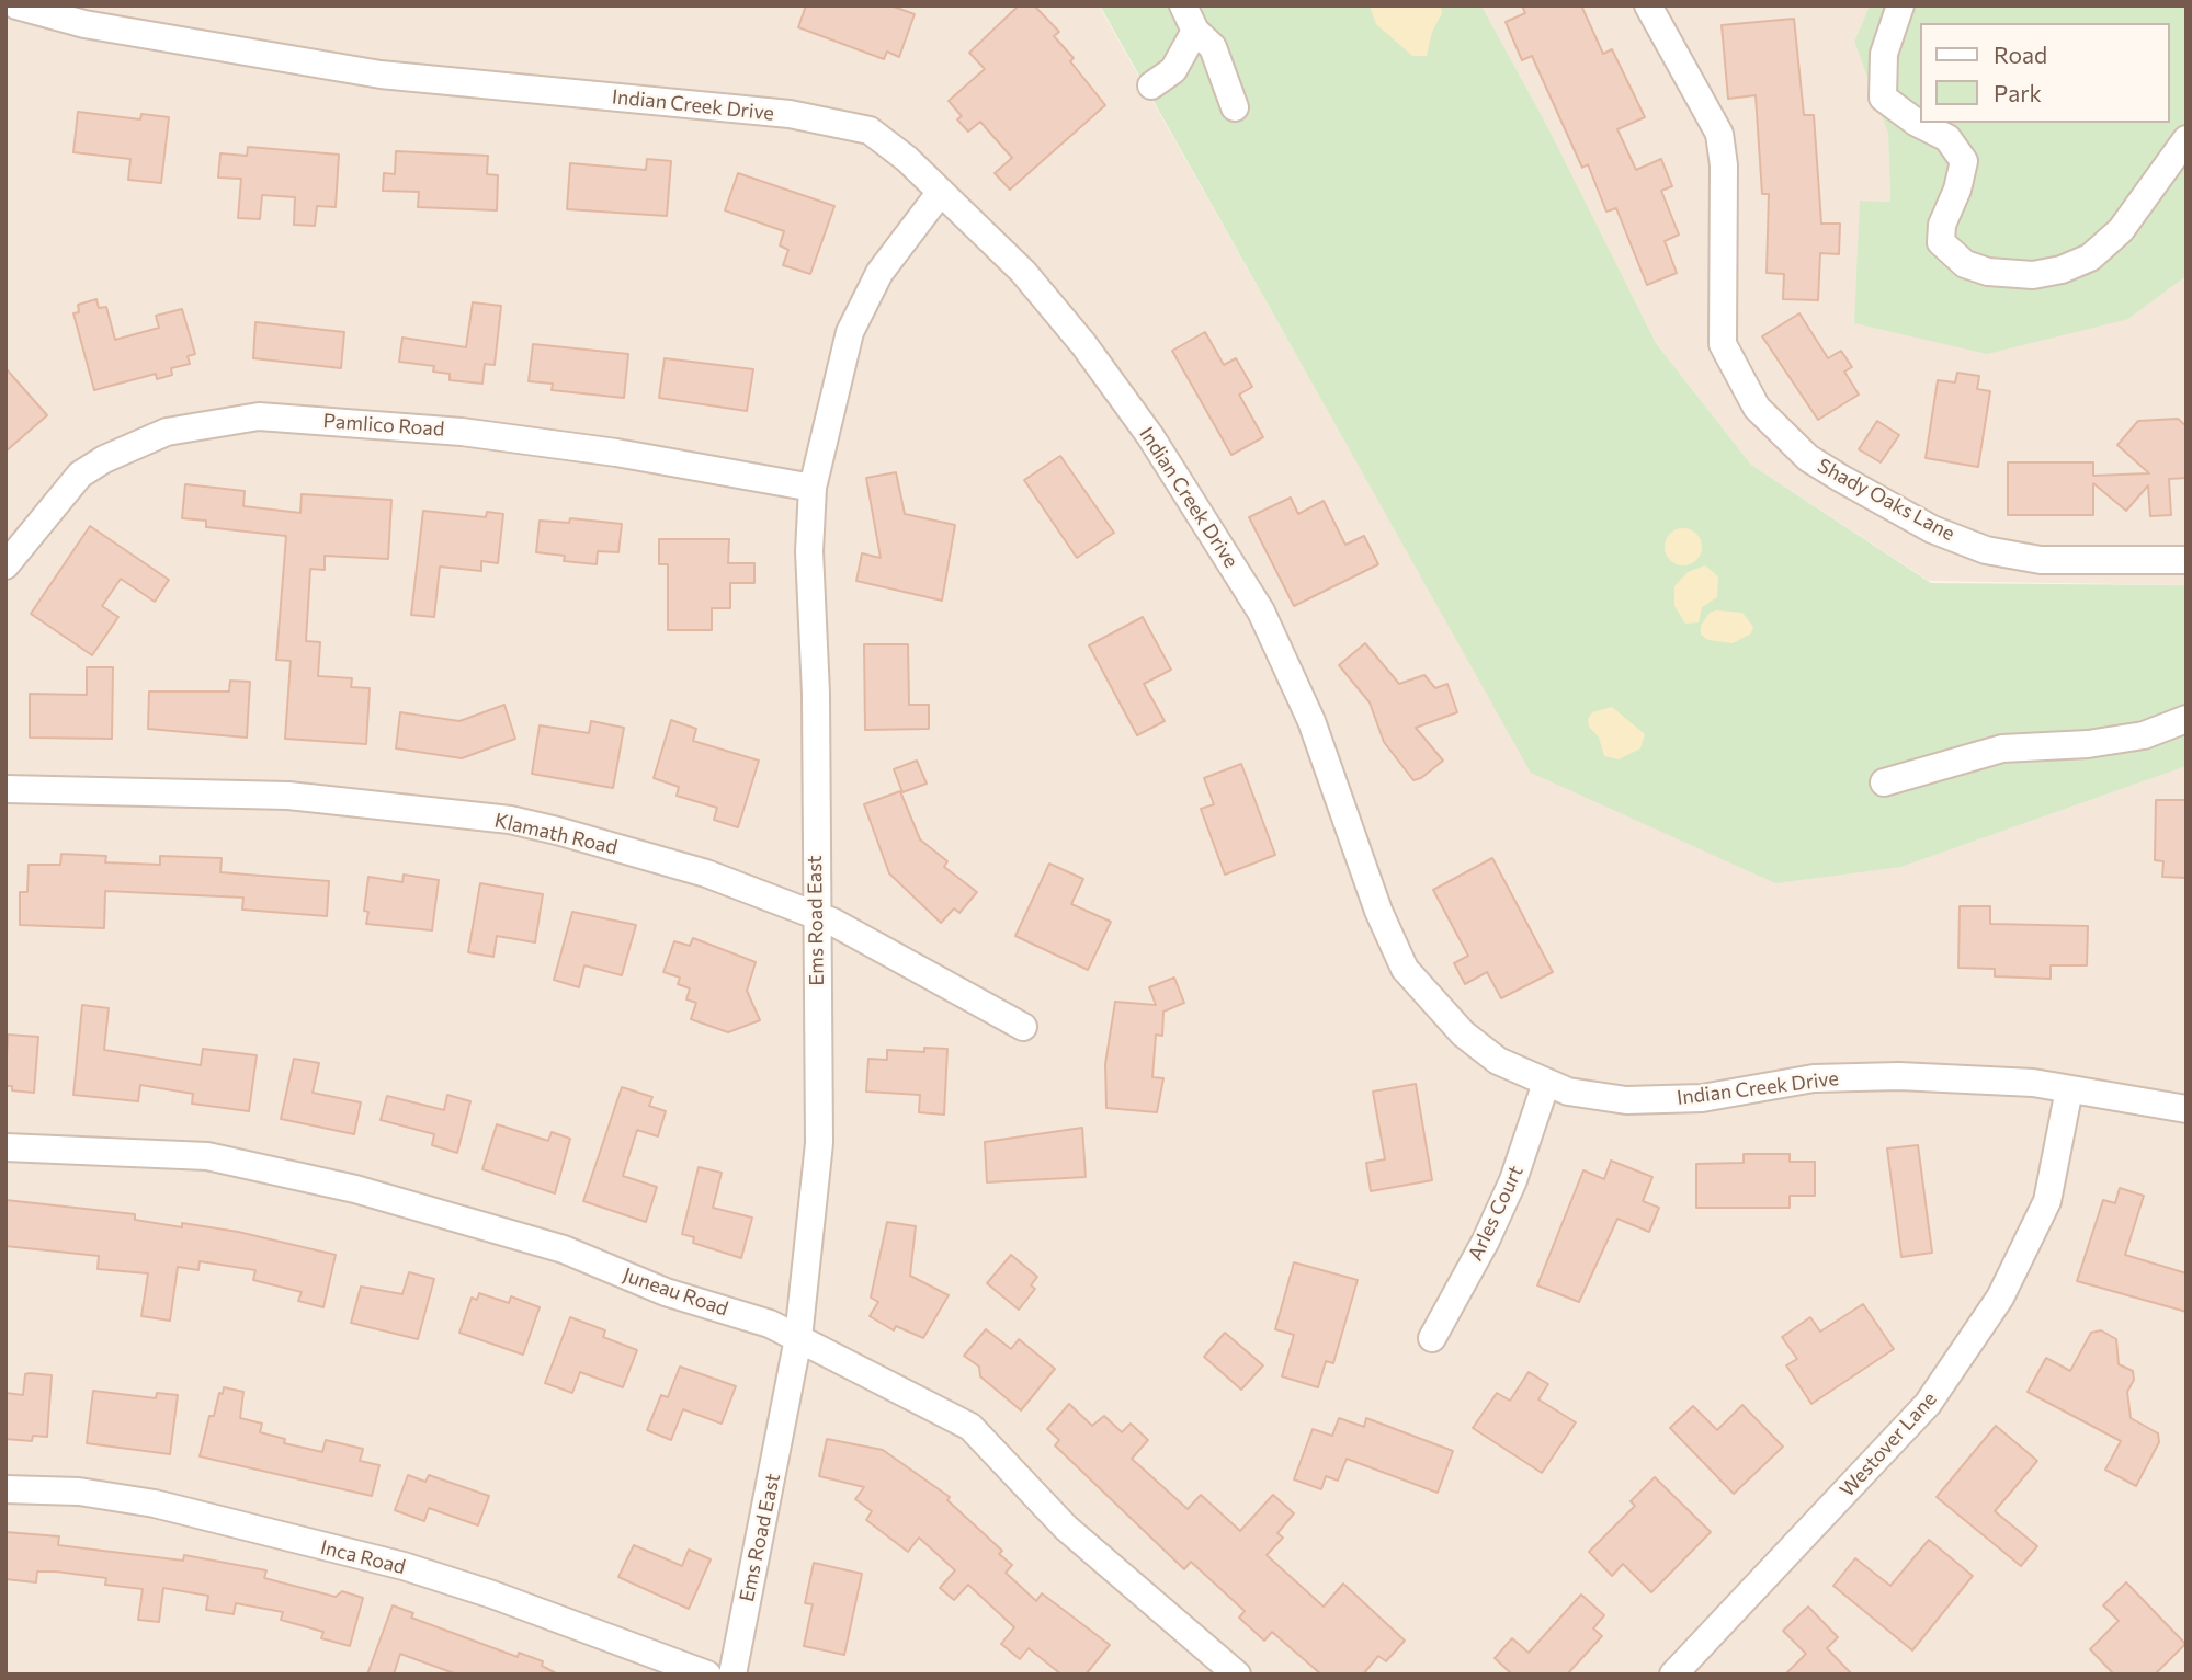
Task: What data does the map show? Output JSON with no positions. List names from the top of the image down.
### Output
{
  "streets": {
    "street": [
      "Indian Creek Drive",
      "Pamlico Road",
      "Shady Oaks Lane",
      "Klamath Road",
      "Ems Road East",
      "Arles Court",
      "Juneau Road",
      "Westover Lane",
      "Inca Road"
    ]
  },
  "crossings": [
    ["Indian Creek Drive", "Ems Road East"],
    ["Indian Creek Drive", "Arles Court"],
    ["Indian Creek Drive", "Westover Lane"],
    ["Pamlico Road", "Ems Road East"],
    ["Klamath Road", "Ems Road East"],
    ["Ems Road East", "Juneau Road"]
  ],
  "legend": ["Road", "Park"]
}
